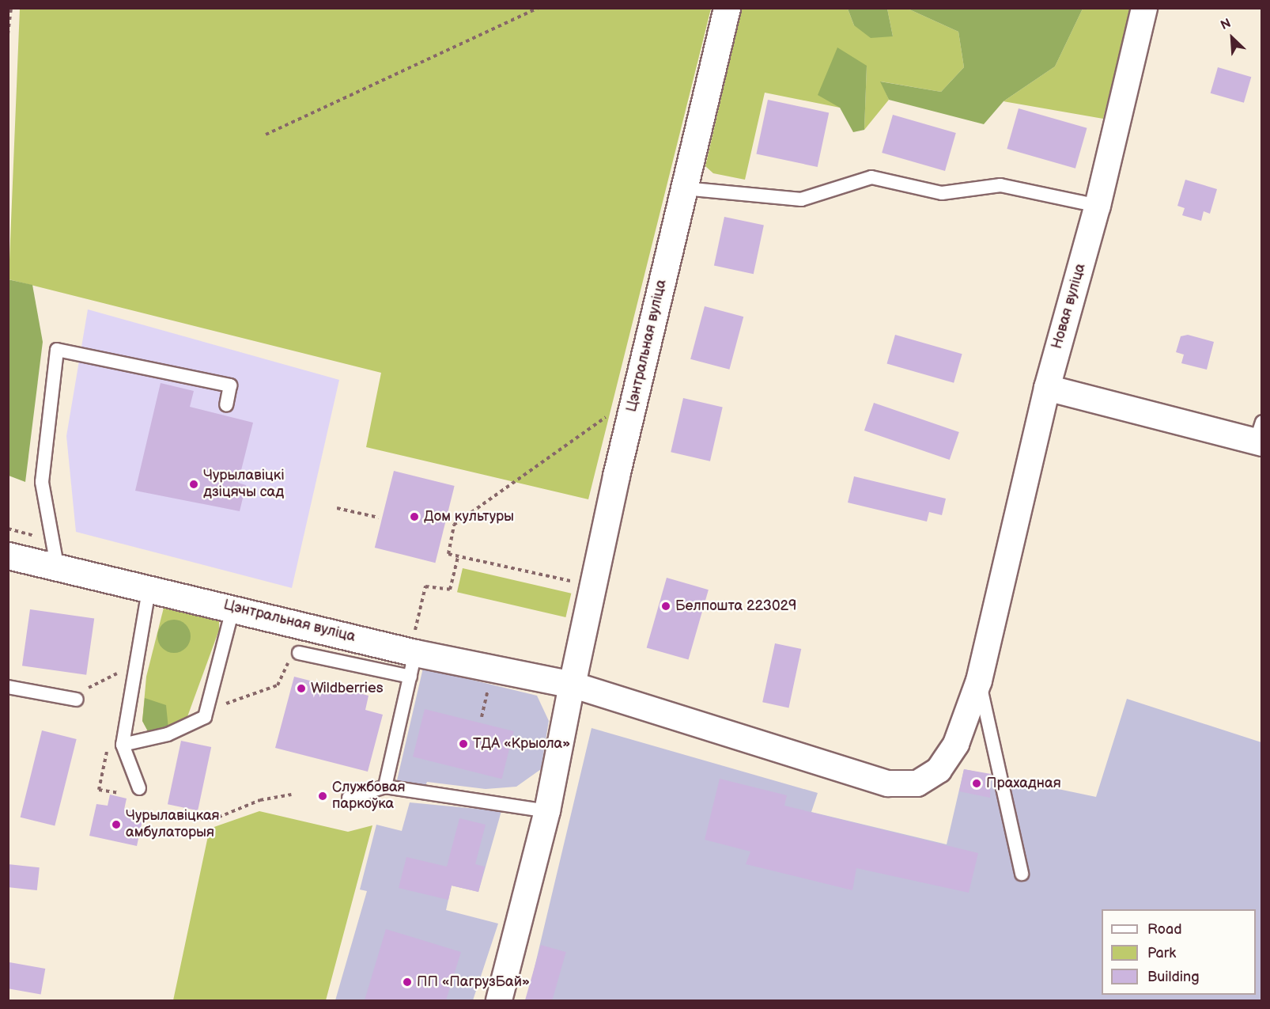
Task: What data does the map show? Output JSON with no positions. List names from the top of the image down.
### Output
{
  "streets": {
    "street": ["Новая вуліца", "Цэнтральная вуліца"]
  },
  "crossings": [
    ["Новая вуліца", "Цэнтральная вуліца"]
  ],
  "places": [
    "Чурылавіцкі дзіцячы сад",
    "Дом культуры",
    "Белпошта 223029",
    "Wildberries",
    "ТДА «Крыола»",
    "Прахадная",
    "Службовая паркоўка",
    "Чурылавіцкая амбулаторыя",
    "ПП «ПагрузБай»"
  ],
  "legend": ["Road", "Park", "Building"],
  "north": "top left"
}
